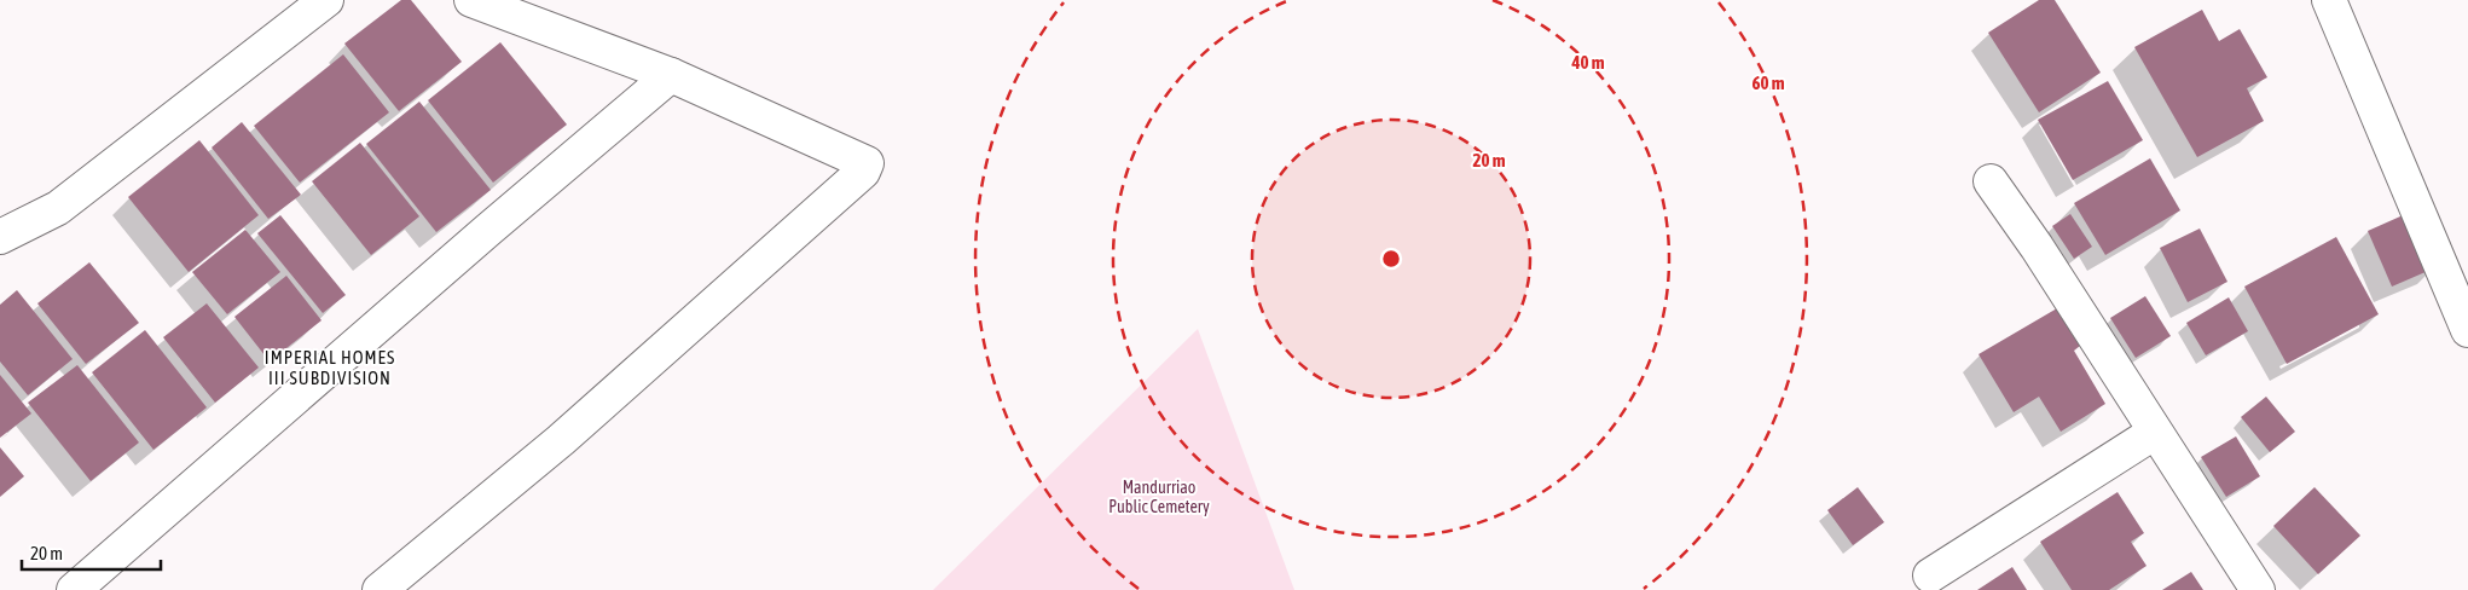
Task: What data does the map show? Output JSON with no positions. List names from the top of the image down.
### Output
{
  "districts": ["IMPERIAL HOMES III SUBDIVISION"],
  "parks": ["Mandurriao Public Cemetery"],
  "scale_bar": "20 m",
  "rings": ["40 m", "60 m", "20 m"]
}
